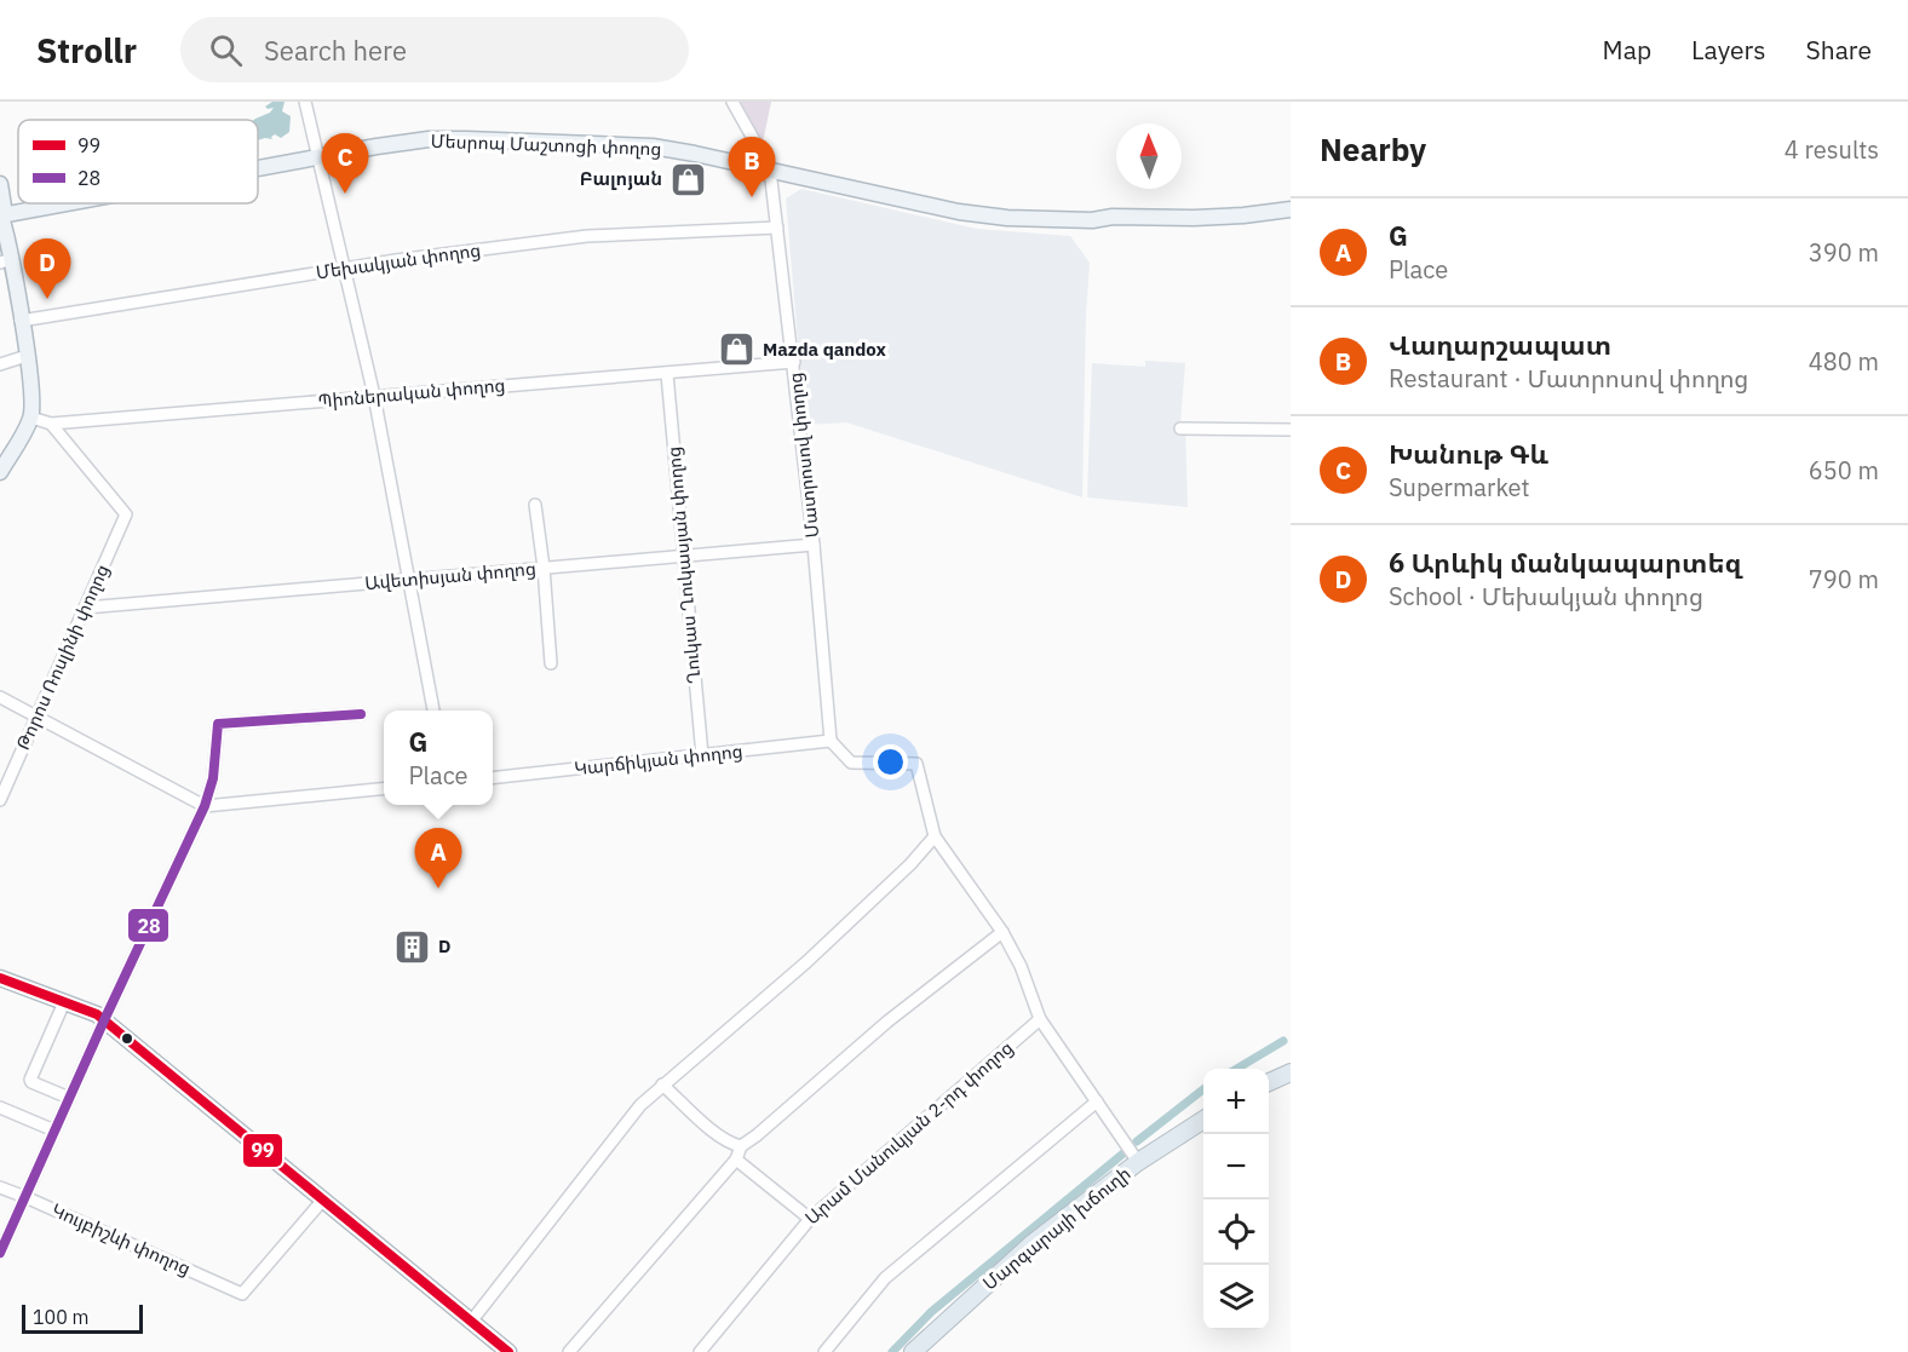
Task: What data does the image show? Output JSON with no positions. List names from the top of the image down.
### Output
{
  "streets": {
    "highway": ["Մարգարայի խճուղի"],
    "main road": ["Մեսրոպ Մաշտոցի փողոց"],
    "street": [
      "Մեխակյան փողոց",
      "Պիոներական փողոց",
      "Մատրոսով փողոց",
      "Ղուկաս Ղուկասյան փողոց",
      "Ավետիսյան փողոց",
      "Թորոս Ռոսլինի փողոց",
      "Կարճիկյան փողոց",
      "Արամ Մանուկյան 2-րդ փողոց",
      "Կույբիշևի փողոց"
    ]
  },
  "crossings": [
    ["Մեսրոպ Մաշտոցի փողոց", "Մատրոսով փողոց"],
    ["Մեխակյան փողոց", "Մատրոսով փողոց"],
    ["Պիոներական փողոց", "Մատրոսով փողոց"],
    ["Պիոներական փողոց", "Ղուկաս Ղուկասյան փողոց"],
    ["Պիոներական փողոց", "Թորոս Ռոսլինի փողոց"],
    ["Մատրոսով փողոց", "Ավետիսյան փողոց"],
    ["Մատրոսով փողոց", "Կարճիկյան փողոց"],
    ["Ղուկաս Ղուկասյան փողոց", "Ավետիսյան փողոց"],
    ["Ղուկաս Ղուկասյան փողոց", "Կարճիկյան փողոց"],
    ["Ավետիսյան փողոց", "Թորոս Ռոսլինի փողոց"]
  ],
  "places": {
    "shop": ["Բալոյան", "Mazda qandox"],
    "building": ["D"]
  },
  "lines": ["transit line 28", "transit line 99"],
  "legend": ["99", "28"],
  "scale_bar": "100 m",
  "north": "top",
  "page": {
    "header": "Strollr",
    "search": "Search here",
    "nav": ["Map", "Layers", "Share"],
    "heading": ["Nearby", "4 results"],
    "pins": [
      "C",
      "B",
      "D",
      "A"
    ],
    "list": [
      {
        "mark": "A",
        "name": "G",
        "note": "Place",
        "value": "390 m"
      },
      {
        "mark": "B",
        "name": "Վաղարշապատ",
        "note": "Restaurant · Մատրոսով փողոց",
        "value": "480 m"
      },
      {
        "mark": "C",
        "name": "Խանութ Գև",
        "note": "Supermarket",
        "value": "650 m"
      },
      {
        "mark": "D",
        "name": "6 Արևիկ մանկապարտեզ",
        "note": "School · Մեխակյան փողոց",
        "value": "790 m"
      }
    ],
    "popup": ["G", "Place"],
    "map_buttons": ["+", "−"],
    "scale": "100 m"
  }
}
